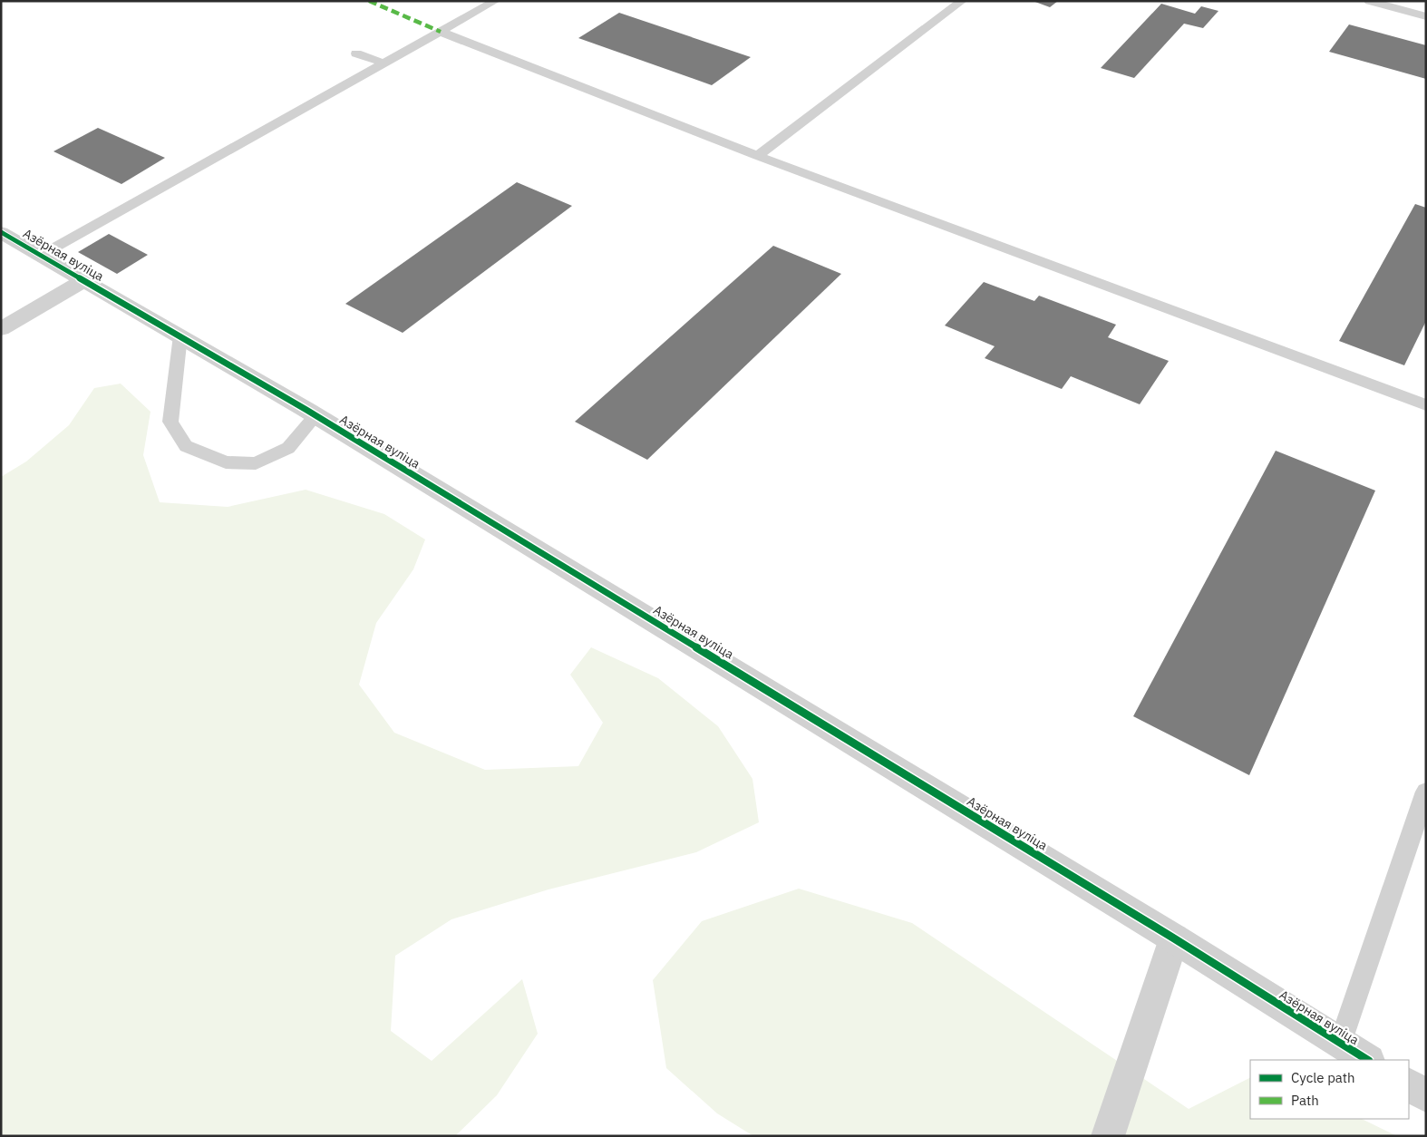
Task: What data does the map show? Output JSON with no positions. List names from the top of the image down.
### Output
{
  "streets": {
    "street": ["Азёрная вуліца"]
  },
  "legend": ["Cycle path", "Path"]
}
